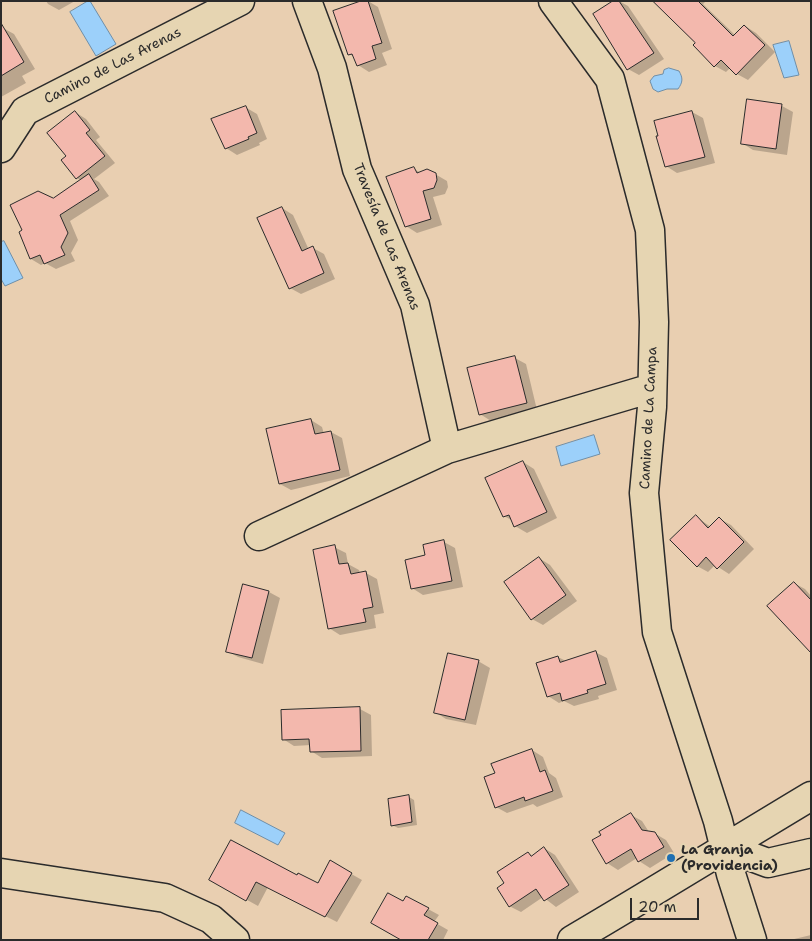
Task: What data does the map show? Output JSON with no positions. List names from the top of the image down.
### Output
{
  "streets": {
    "street": ["Camino de Las Arenas", "Travesía de Las Arenas", "Camino de La Campa"]
  },
  "places": ["La Granja (Providencia)"],
  "scale_bar": "20 m"
}
